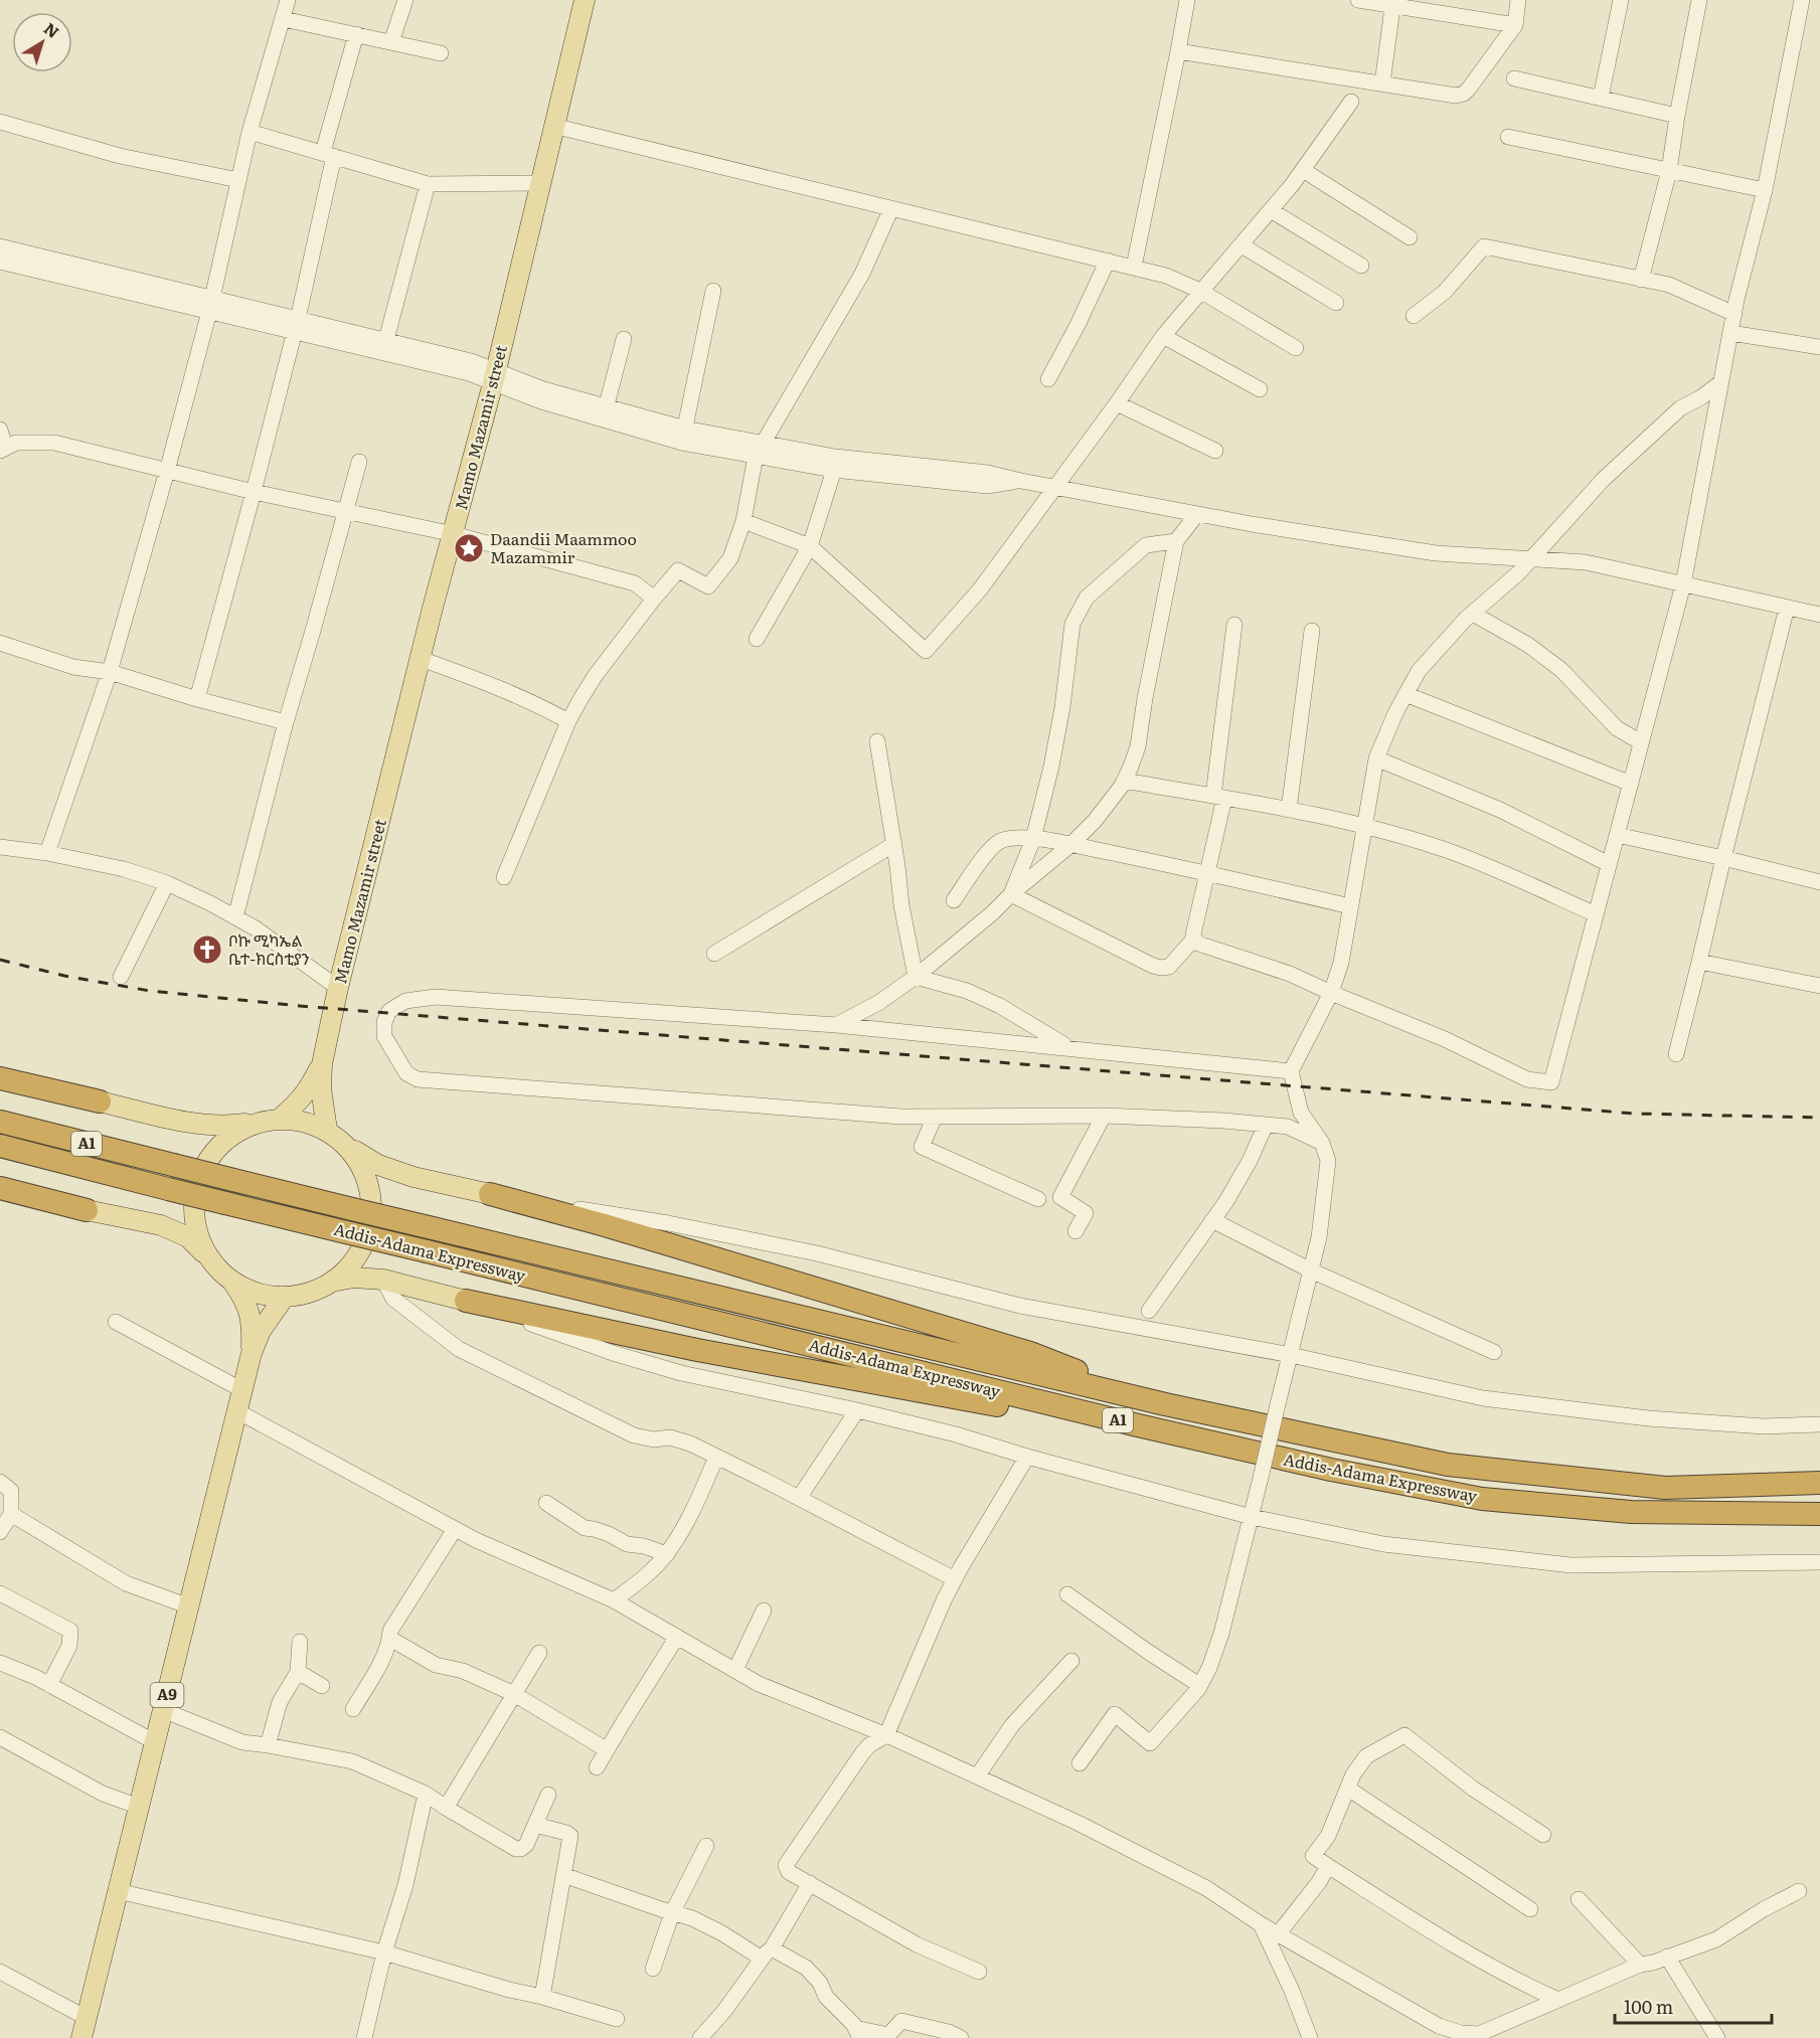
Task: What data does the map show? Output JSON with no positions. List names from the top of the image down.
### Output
{
  "streets": {
    "highway": ["A1", "Addis-Adama Expressway"],
    "main road": ["Mamo Mazamir street", "A9"]
  },
  "places": {
    "place": ["Daandii Maammoo Mazammir"],
    "church": ["ቦኩ ሚካኤል ቤተ-ክርስቲያን"]
  },
  "scale_bar": "100 m",
  "north": "top right"
}
